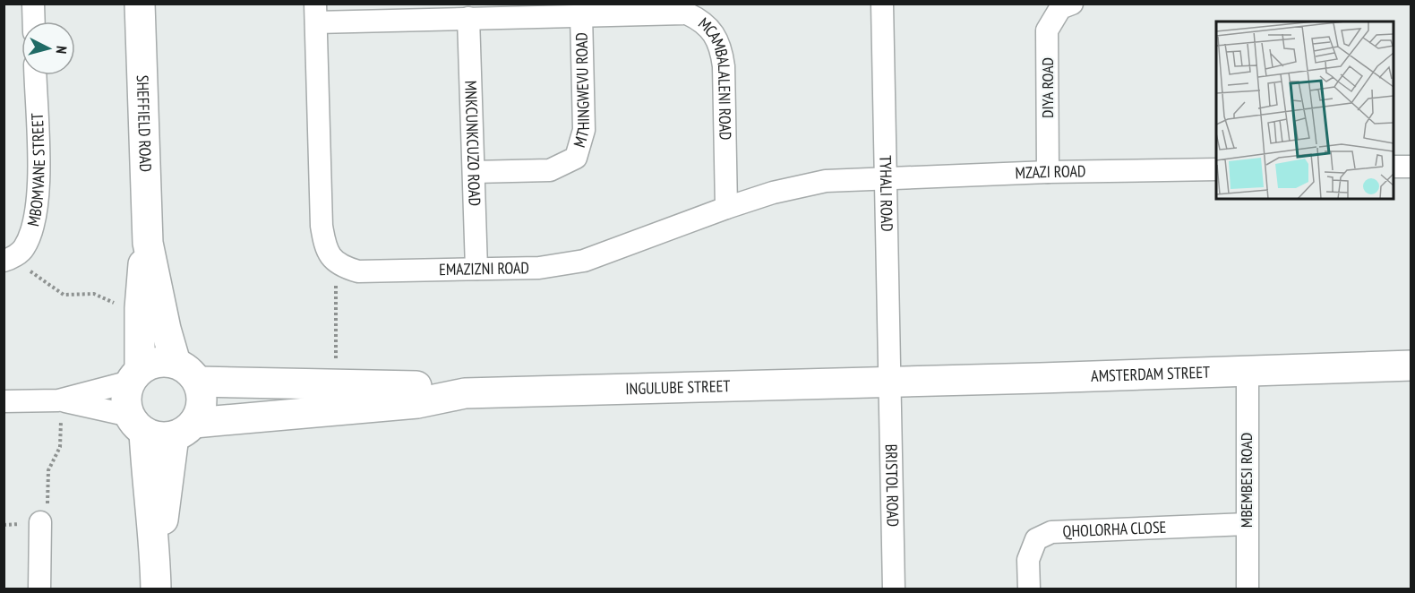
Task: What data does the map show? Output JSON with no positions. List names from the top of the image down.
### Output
{
  "streets": {
    "street": [
      "MCAMBALALENI ROAD",
      "DIYA ROAD",
      "MTHINGWEVU ROAD",
      "SHEFFIELD ROAD",
      "MNKCUNKCUZO ROAD",
      "MBOMVANE STREET",
      "MZAZI ROAD",
      "TYHALI ROAD",
      "EMAZIZNI ROAD",
      "AMSTERDAM STREET",
      "INGULUBE STREET",
      "MBEMBESI ROAD",
      "BRISTOL ROAD",
      "QHOLORHA CLOSE"
    ]
  },
  "crossings": [
    ["MCAMBALALENI ROAD", "MTHINGWEVU ROAD"],
    ["MCAMBALALENI ROAD", "MNKCUNKCUZO ROAD"],
    ["MCAMBALALENI ROAD", "EMAZIZNI ROAD"],
    ["DIYA ROAD", "MZAZI ROAD"],
    ["MTHINGWEVU ROAD", "MNKCUNKCUZO ROAD"],
    ["SHEFFIELD ROAD", "INGULUBE STREET"],
    ["MNKCUNKCUZO ROAD", "EMAZIZNI ROAD"],
    ["MZAZI ROAD", "TYHALI ROAD"],
    ["MZAZI ROAD", "EMAZIZNI ROAD"],
    ["TYHALI ROAD", "EMAZIZNI ROAD"],
    ["TYHALI ROAD", "AMSTERDAM STREET"],
    ["TYHALI ROAD", "INGULUBE STREET"],
    ["TYHALI ROAD", "BRISTOL ROAD"],
    ["AMSTERDAM STREET", "INGULUBE STREET"],
    ["AMSTERDAM STREET", "MBEMBESI ROAD"],
    ["AMSTERDAM STREET", "BRISTOL ROAD"],
    ["INGULUBE STREET", "BRISTOL ROAD"],
    ["MBEMBESI ROAD", "QHOLORHA CLOSE"]
  ],
  "north": "right"
}
